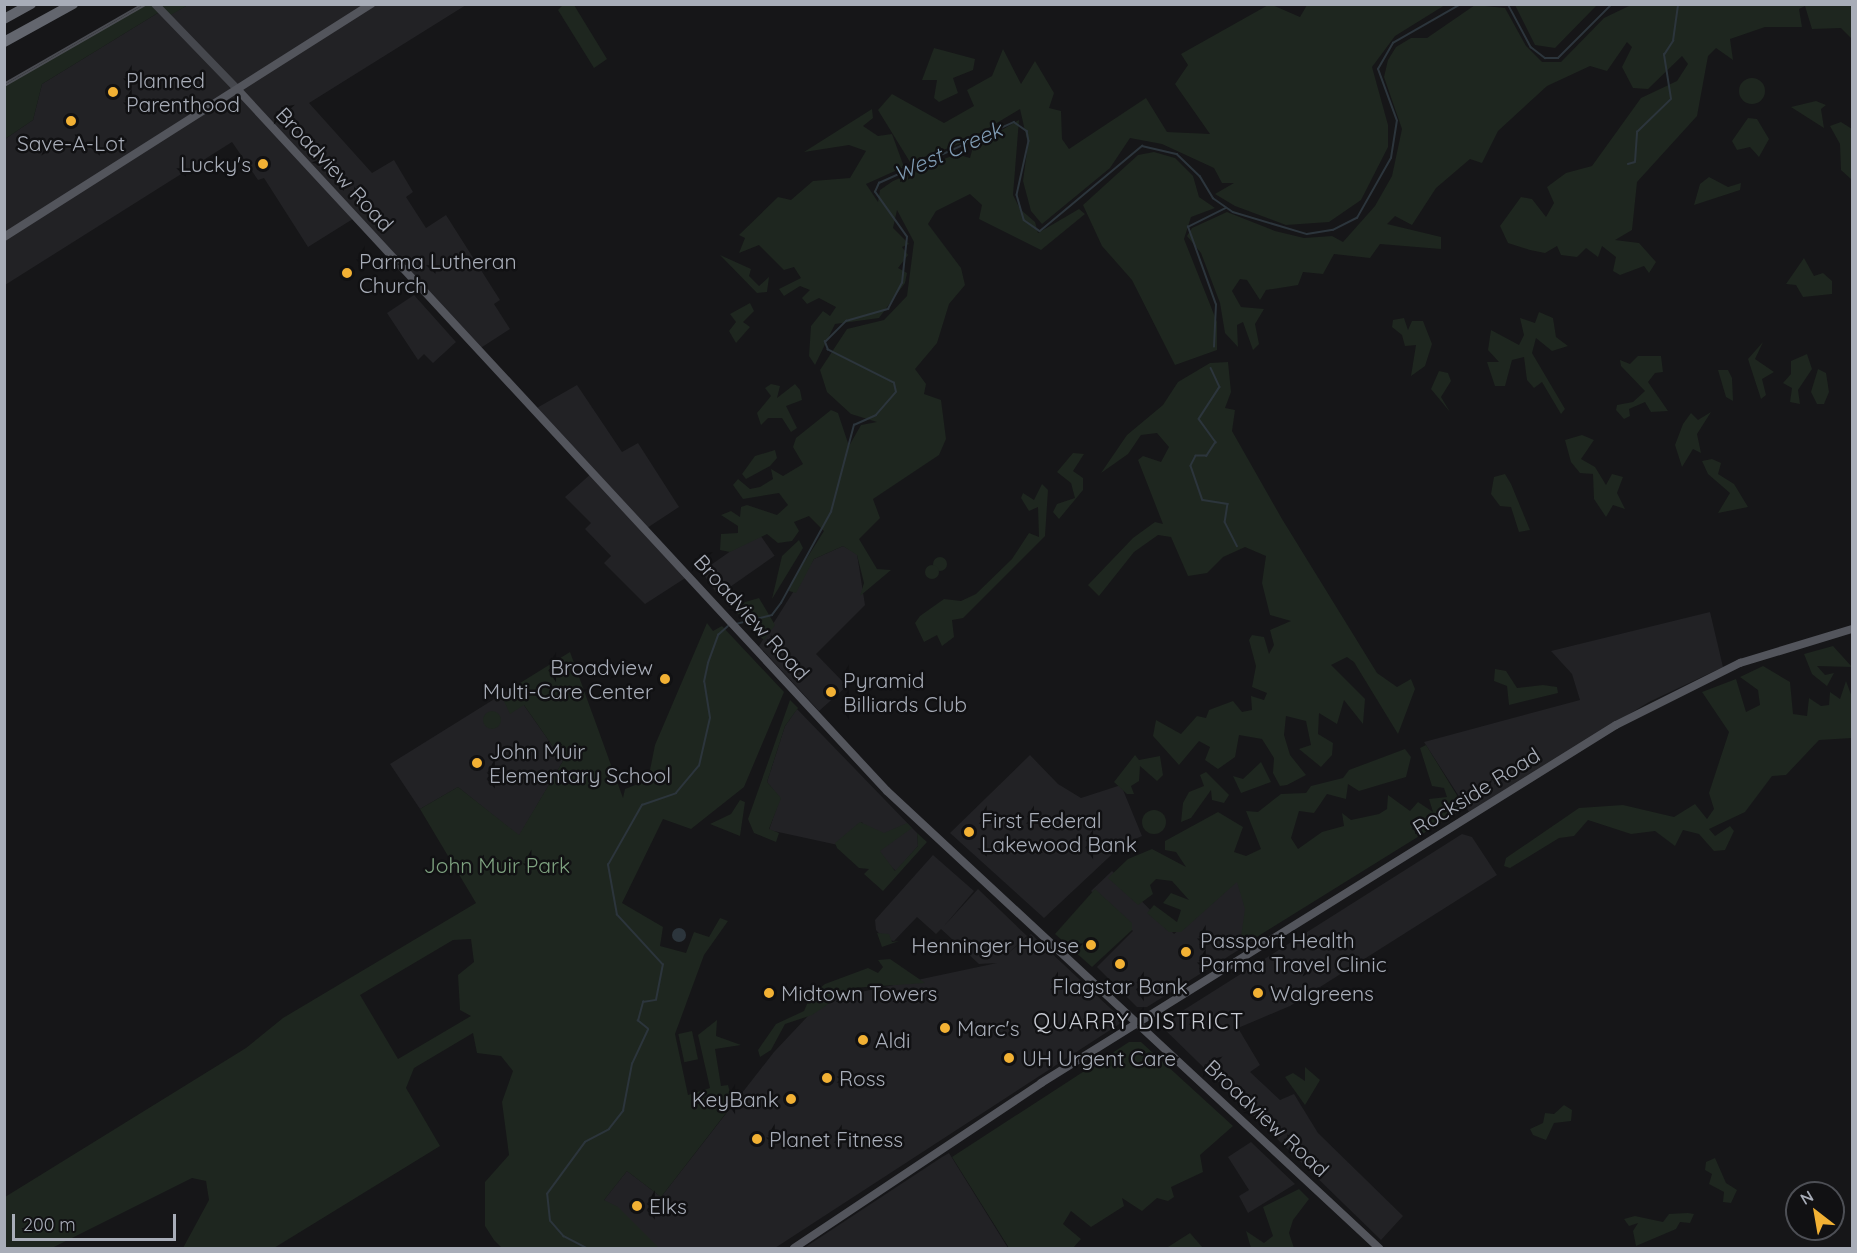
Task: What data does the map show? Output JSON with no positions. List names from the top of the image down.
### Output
{
  "streets": {
    "main road": ["Broadview Road", "Rockside Road"]
  },
  "crossings": [
    ["Broadview Road", "Rockside Road"]
  ],
  "districts": ["QUARRY DISTRICT"],
  "water": ["West Creek"],
  "parks": ["John Muir Park"],
  "places": [
    "Planned Parenthood",
    "Save-A-Lot",
    "Lucky's",
    "Parma Lutheran Church",
    "Broadview Multi-Care Center",
    "Pyramid Billiards Club",
    "John Muir Elementary School",
    "First Federal Lakewood Bank",
    "Henninger House",
    "Passport Health Parma Travel Clinic",
    "Flagstar Bank",
    "Midtown Towers",
    "Walgreens",
    "Marc's",
    "Aldi",
    "UH Urgent Care",
    "Ross",
    "KeyBank",
    "Planet Fitness",
    "Elks"
  ],
  "scale_bar": "200 m",
  "north": "top left"
}
